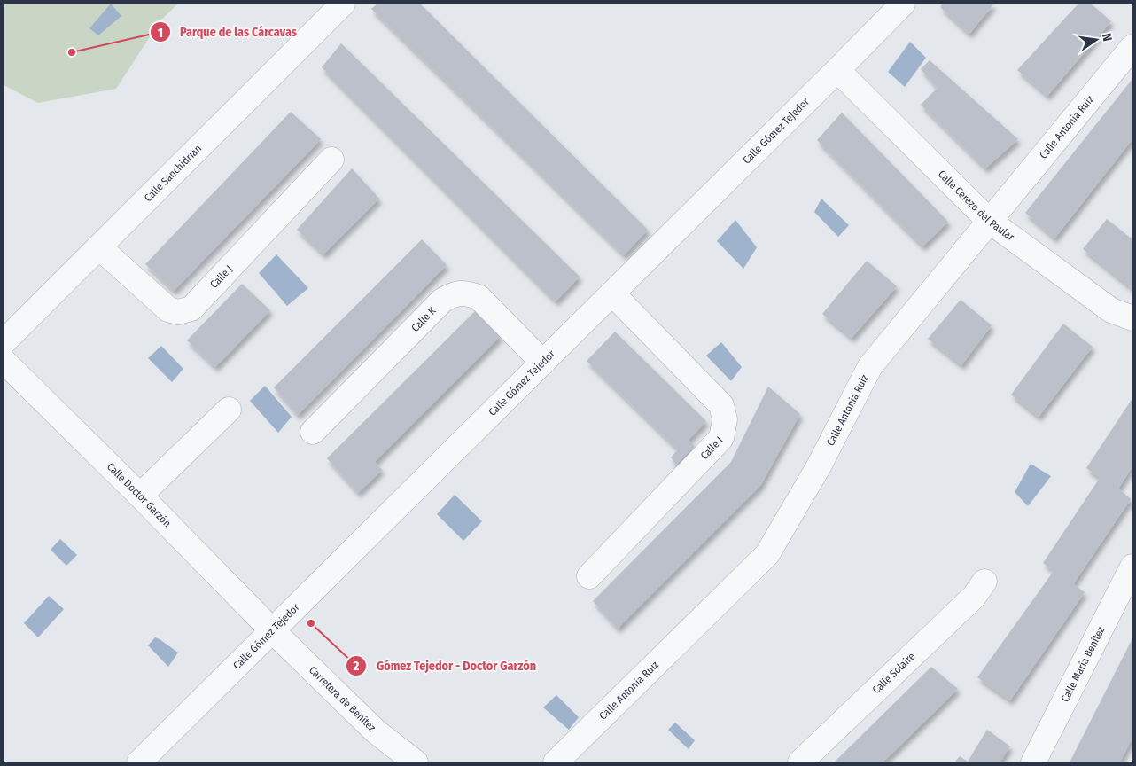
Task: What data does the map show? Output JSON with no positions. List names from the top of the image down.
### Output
{
  "streets": {
    "street": [
      "Calle Antonia Ruiz",
      "Calle Gómez Tejedor",
      "Calle Sanchidrián",
      "Calle Cerezo del Paular",
      "Calle J",
      "Calle K",
      "Calle I",
      "Calle Doctor Garzón",
      "Calle María Benítez",
      "Calle Solaire",
      "Carretera de Benítez"
    ]
  },
  "crossings": [
    ["Calle Antonia Ruiz", "Calle Cerezo del Paular"],
    ["Calle Gómez Tejedor", "Calle Cerezo del Paular"],
    ["Calle Gómez Tejedor", "Calle K"],
    ["Calle Gómez Tejedor", "Calle I"],
    ["Calle Gómez Tejedor", "Calle Doctor Garzón"],
    ["Calle Gómez Tejedor", "Carretera de Benítez"],
    ["Calle Sanchidrián", "Calle J"],
    ["Calle Doctor Garzón", "Carretera de Benítez"]
  ],
  "places": ["Parque de las Cárcavas", "Gómez Tejedor - Doctor Garzón"],
  "north": "right"
}
